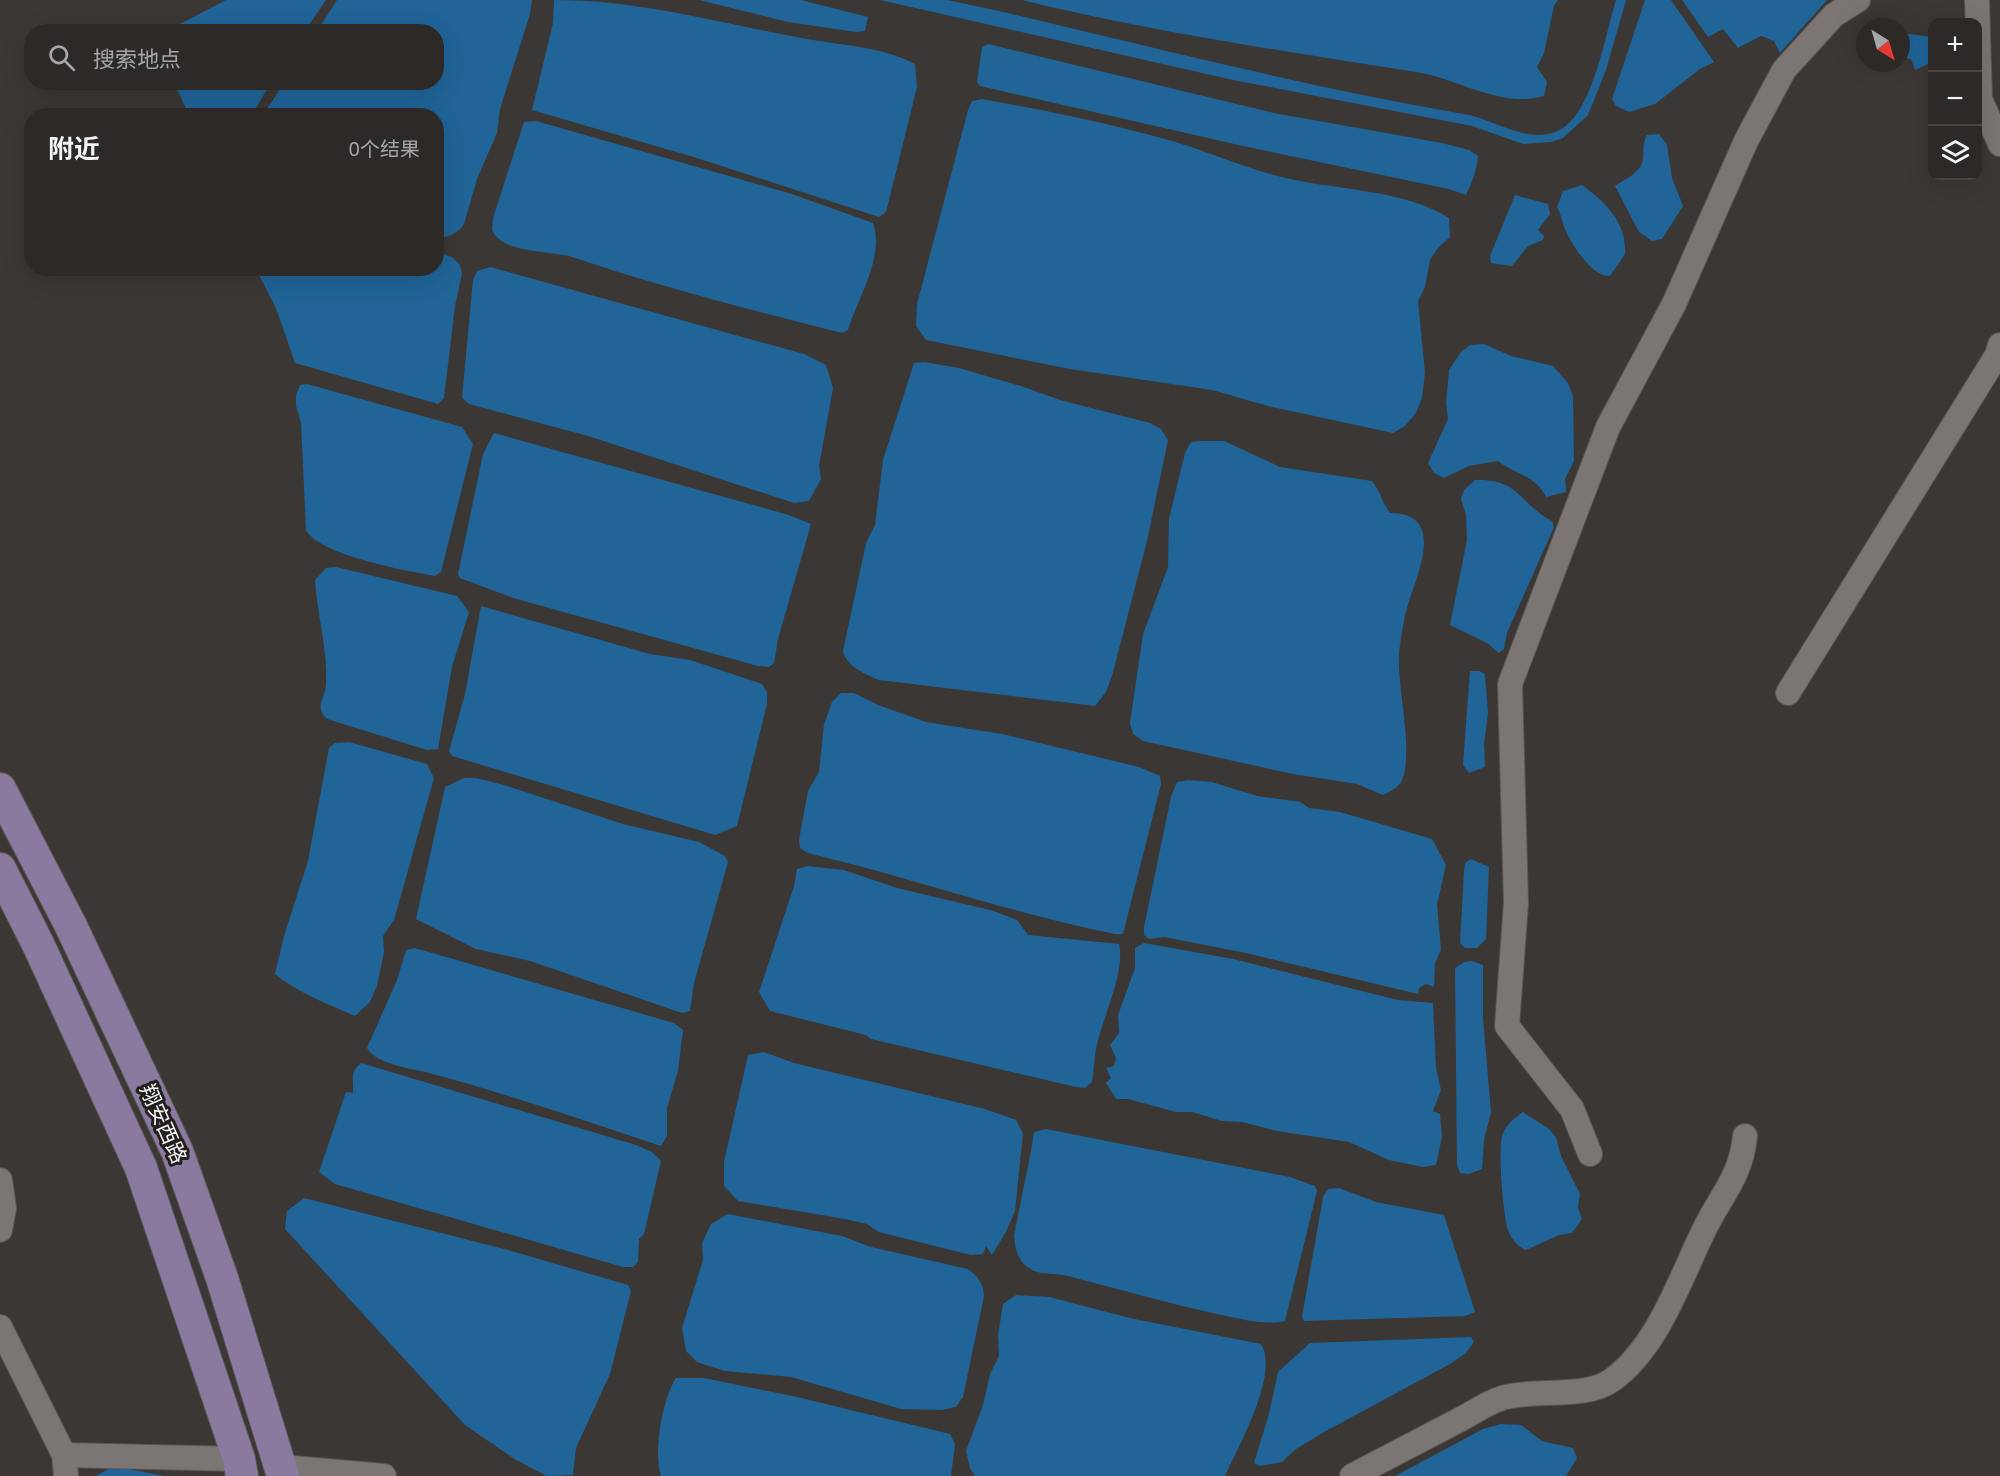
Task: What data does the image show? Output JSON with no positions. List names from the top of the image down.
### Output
{
  "streets": {
    "main road": ["翔安西路"]
  },
  "north": "bottom right",
  "page": {
    "map_buttons": ["+", "−"],
    "search": "搜索地点",
    "heading": ["附近", "0个结果"]
  }
}
